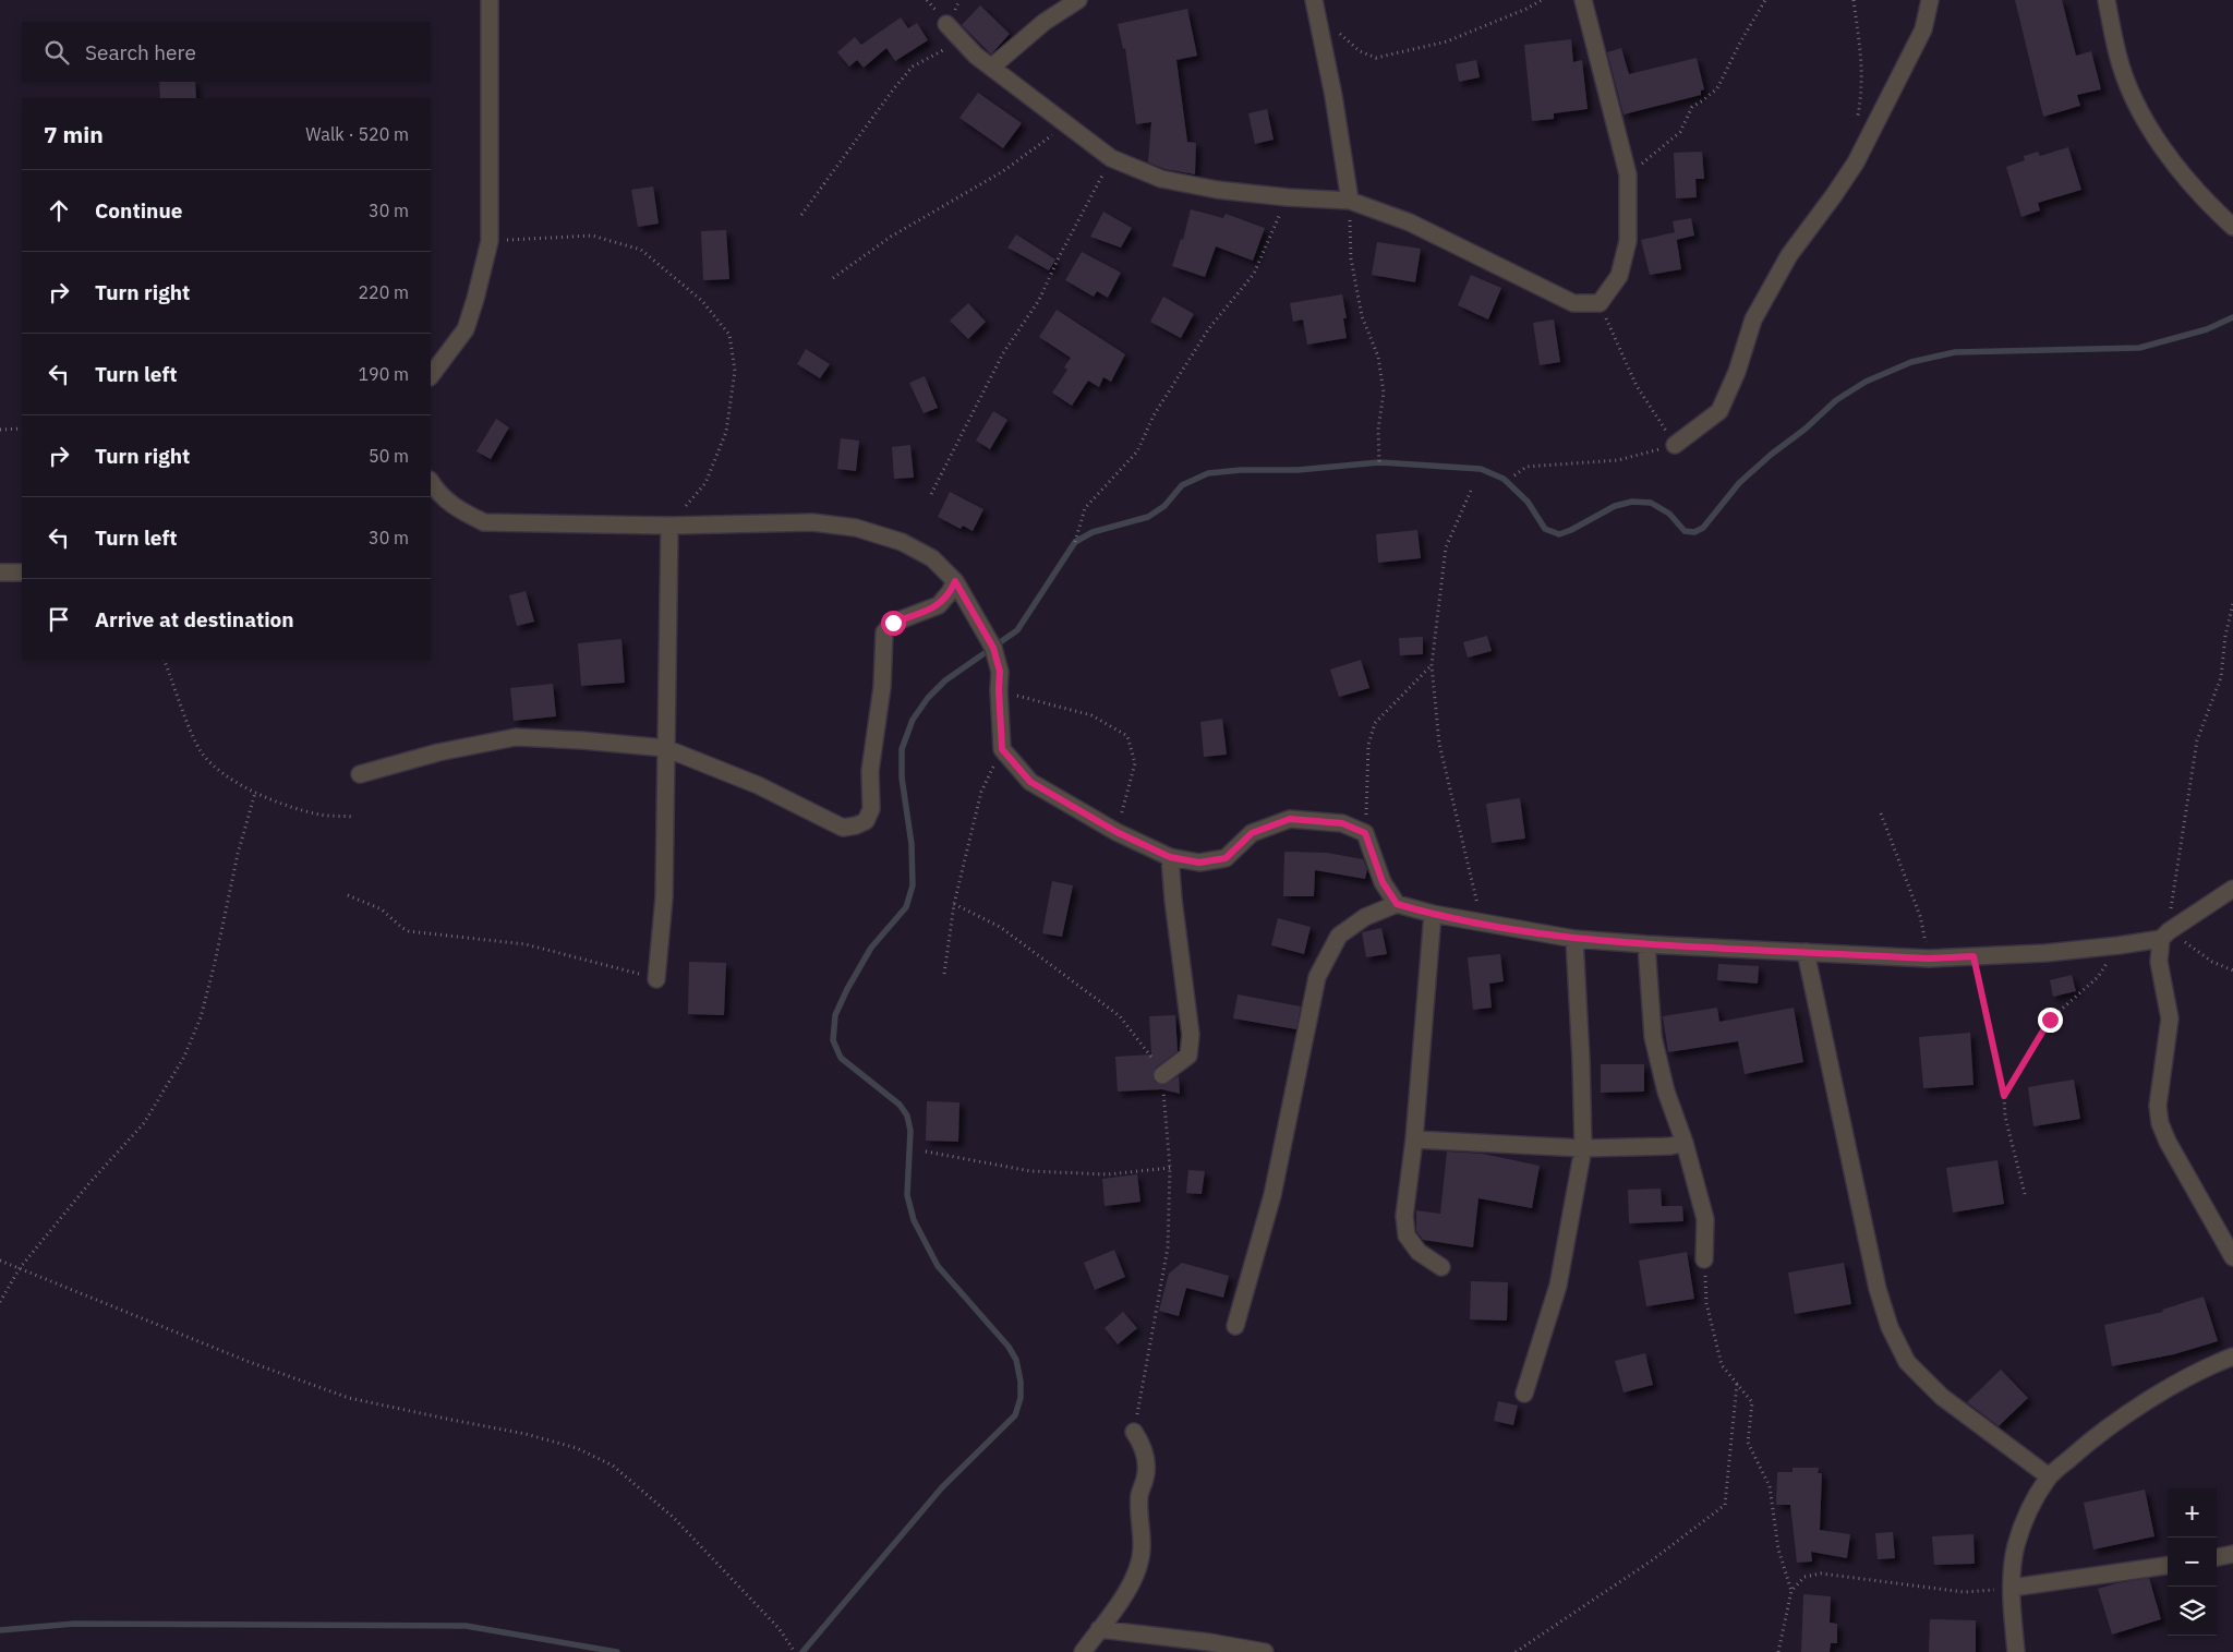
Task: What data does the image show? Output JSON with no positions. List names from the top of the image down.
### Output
{
  "page": {
    "search": "Search here",
    "heading": ["7 min", "Walk · 520 m"],
    "list": [
      ["Continue", "30 m"],
      ["Turn right", "220 m"],
      ["Turn left", "190 m"],
      ["Turn right", "50 m"],
      ["Turn left", "30 m"],
      "Arrive at destination"
    ],
    "map_buttons": ["+", "−"]
  }
}
